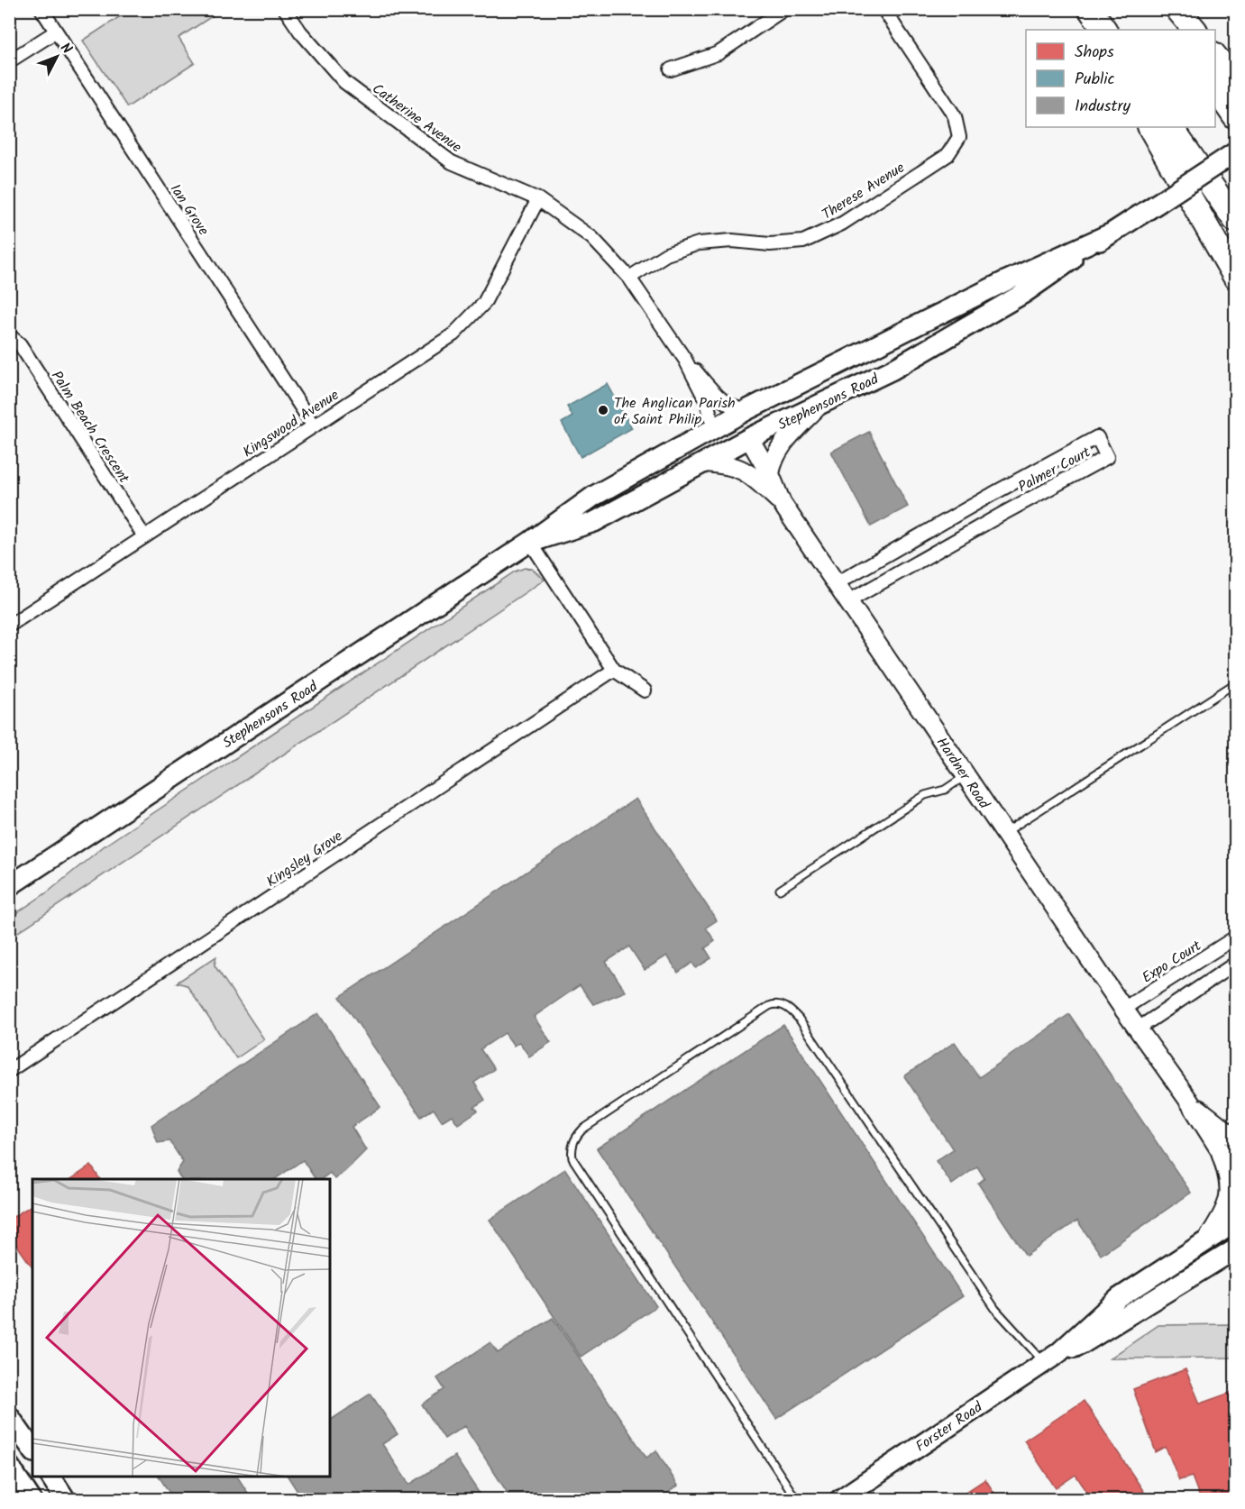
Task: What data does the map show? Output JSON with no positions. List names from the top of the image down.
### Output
{
  "streets": {
    "main road": ["Stephensons Road", "Forster Road"],
    "street": [
      "Catherine Avenue",
      "Therese Avenue",
      "Ian Grove",
      "Kingswood Avenue",
      "Palm Beach Crescent",
      "Palmer Court",
      "Hardner Road",
      "Kingsley Grove",
      "Expo Court"
    ]
  },
  "crossings": [
    ["Catherine Avenue", "Therese Avenue"],
    ["Catherine Avenue", "Stephensons Road"],
    ["Catherine Avenue", "Kingswood Avenue"],
    ["Ian Grove", "Kingswood Avenue"],
    ["Stephensons Road", "Hardner Road"],
    ["Kingswood Avenue", "Palm Beach Crescent"],
    ["Palmer Court", "Hardner Road"],
    ["Hardner Road", "Expo Court"]
  ],
  "places": ["The Anglican Parish of Saint Philip"],
  "legend": ["Shops", "Public", "Industry"],
  "north": "top right"
}
